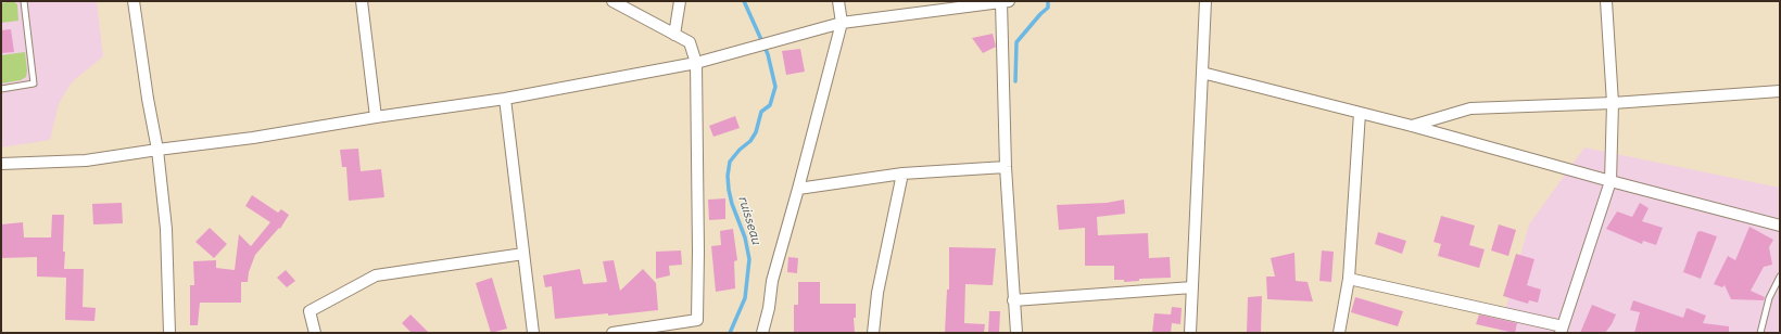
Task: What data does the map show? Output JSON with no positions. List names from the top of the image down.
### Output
{
  "water": ["ruisseau"]
}
